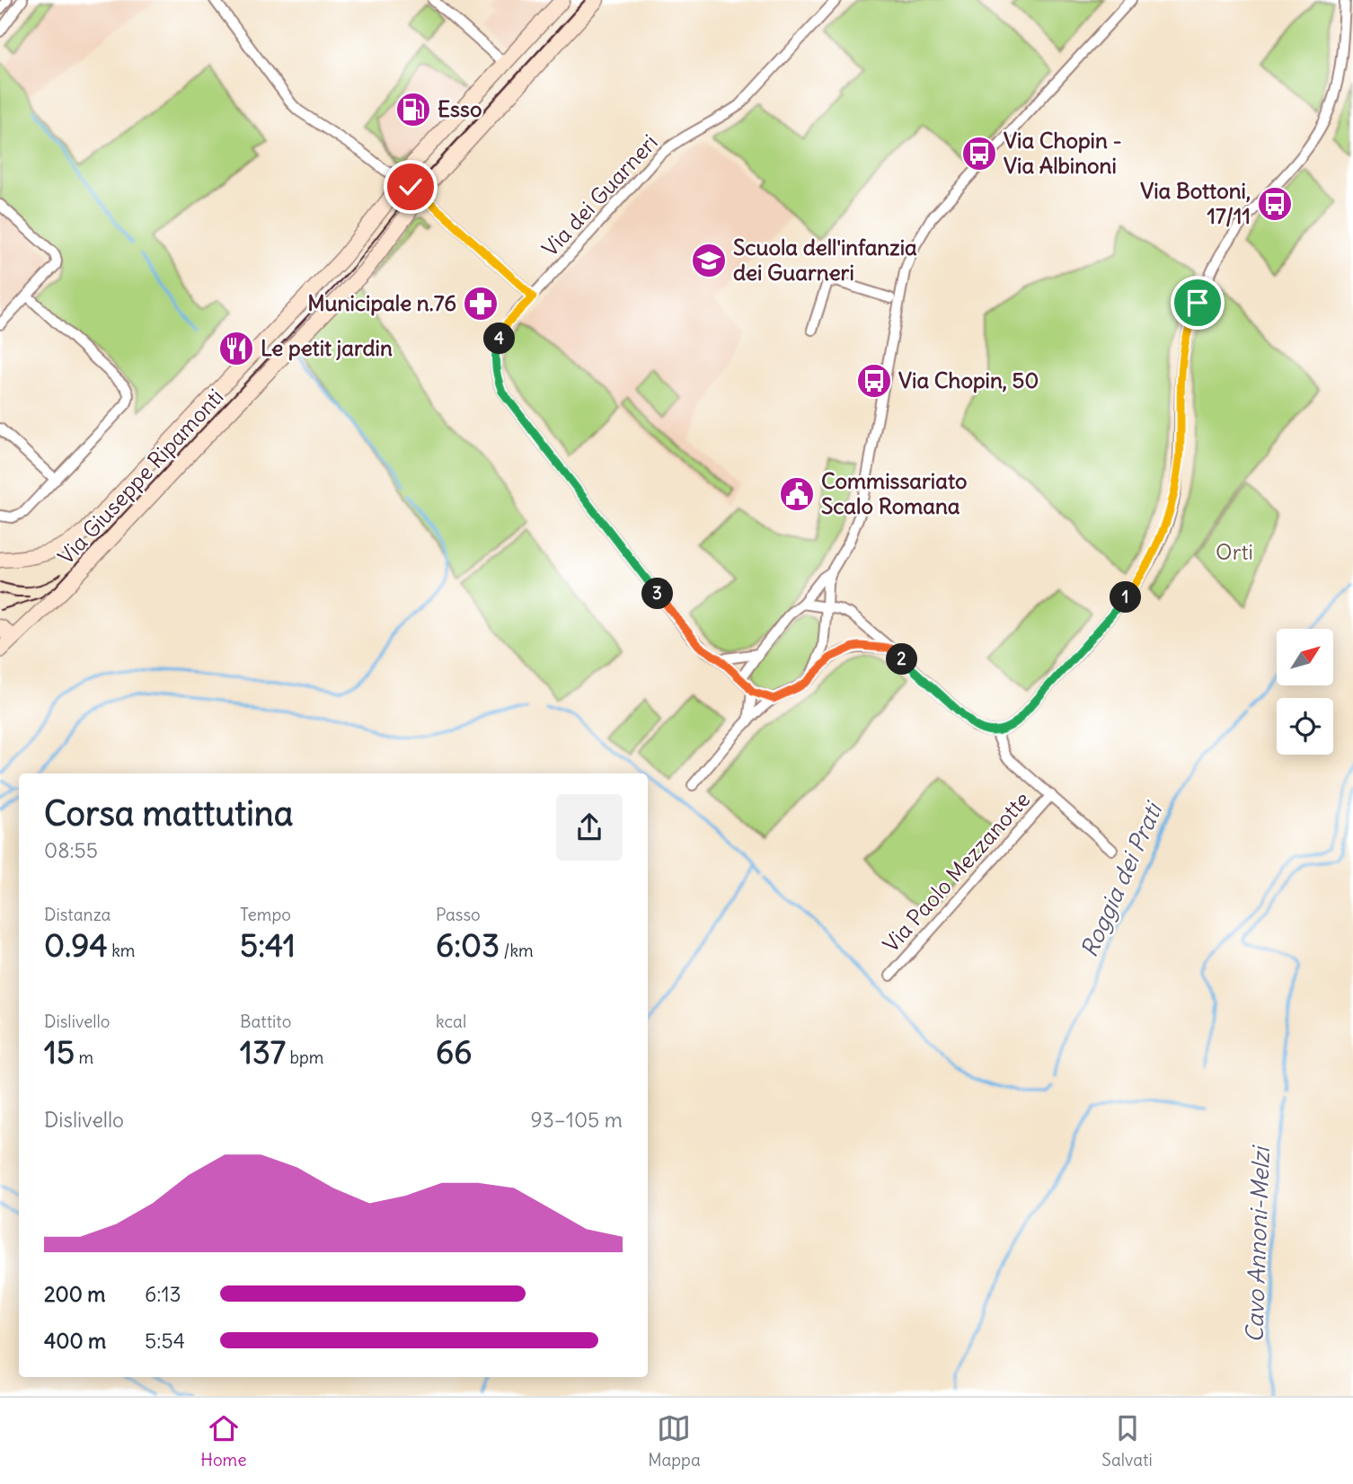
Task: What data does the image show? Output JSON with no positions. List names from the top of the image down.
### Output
{
  "streets": {
    "street": ["Via dei Guarneri", "Via Giuseppe Ripamonti", "Via Paolo Mezzanotte"]
  },
  "water": ["Roggia dei Prati", "Cavo Annoni-Melzi"],
  "parks": ["Orti"],
  "places": {
    "fuel station": ["Esso"],
    "bus stop": ["Via Chopin - Via Albinoni", "Via Bottoni, 17/11", "Via Chopin, 50"],
    "school or university": ["Scuola dell'infanzia dei Guarneri"],
    "pharmacy": ["Municipale n.76"],
    "restaurant": ["Le petit jardin"],
    "public building": ["Commissariato Scalo Romana"]
  },
  "north": "top right",
  "page": {
    "pins": [
      "4",
      "3",
      "1",
      "2"
    ],
    "heading": ["Corsa mattutina", "08:55"],
    "stats": [
      ["Distanza", "0.94 km"],
      ["Tempo", "5:41"],
      ["Passo", "6:03 /km"],
      ["Dislivello", "15 m"],
      ["Battito", "137 bpm"],
      ["kcal", "66"]
    ],
    "chart": ["Dislivello", "93–105 m"],
    "list": [
      {
        "name": "200 m",
        "note": "6:13"
      },
      {
        "name": "400 m",
        "note": "5:54"
      }
    ],
    "tabs": ["Home", "Mappa", "Salvati"]
  }
}
